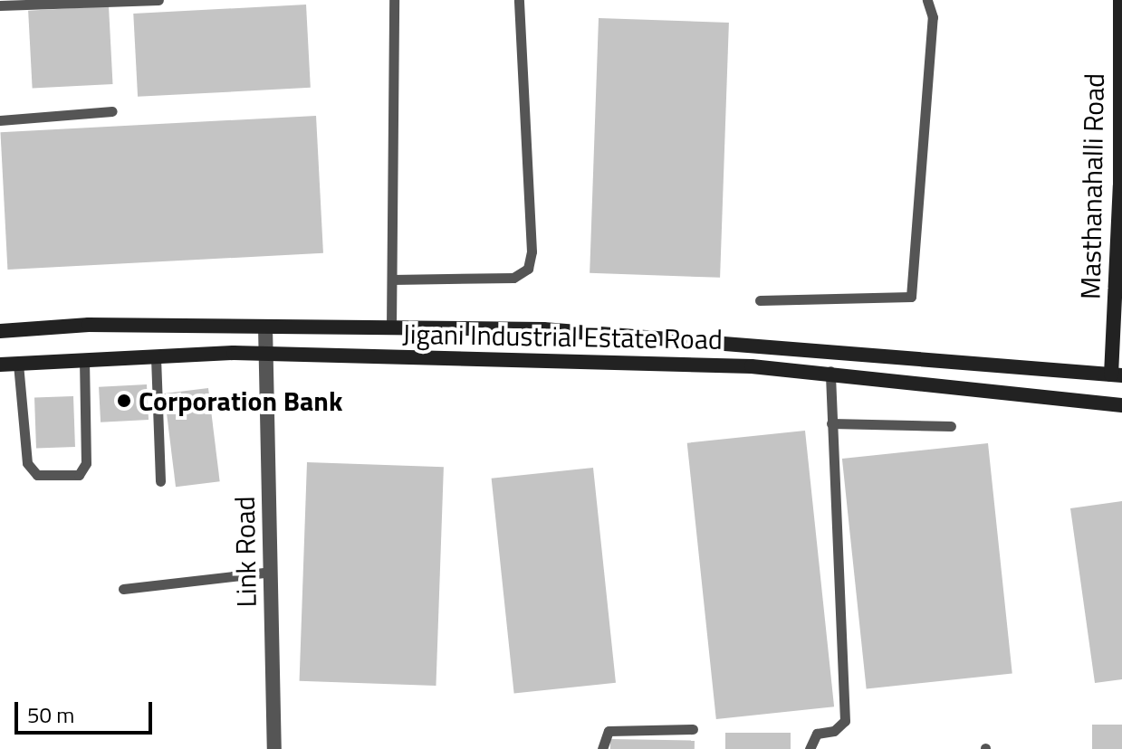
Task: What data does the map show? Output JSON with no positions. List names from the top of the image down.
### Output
{
  "streets": {
    "main road": ["Masthanahalli Road", "Jigani Industrial Estate Road"],
    "street": ["Link Road"]
  },
  "crossings": [
    ["Masthanahalli Road", "Jigani Industrial Estate Road"],
    ["Jigani Industrial Estate Road", "Link Road"]
  ],
  "places": ["Corporation Bank"],
  "scale_bar": "50 m"
}
